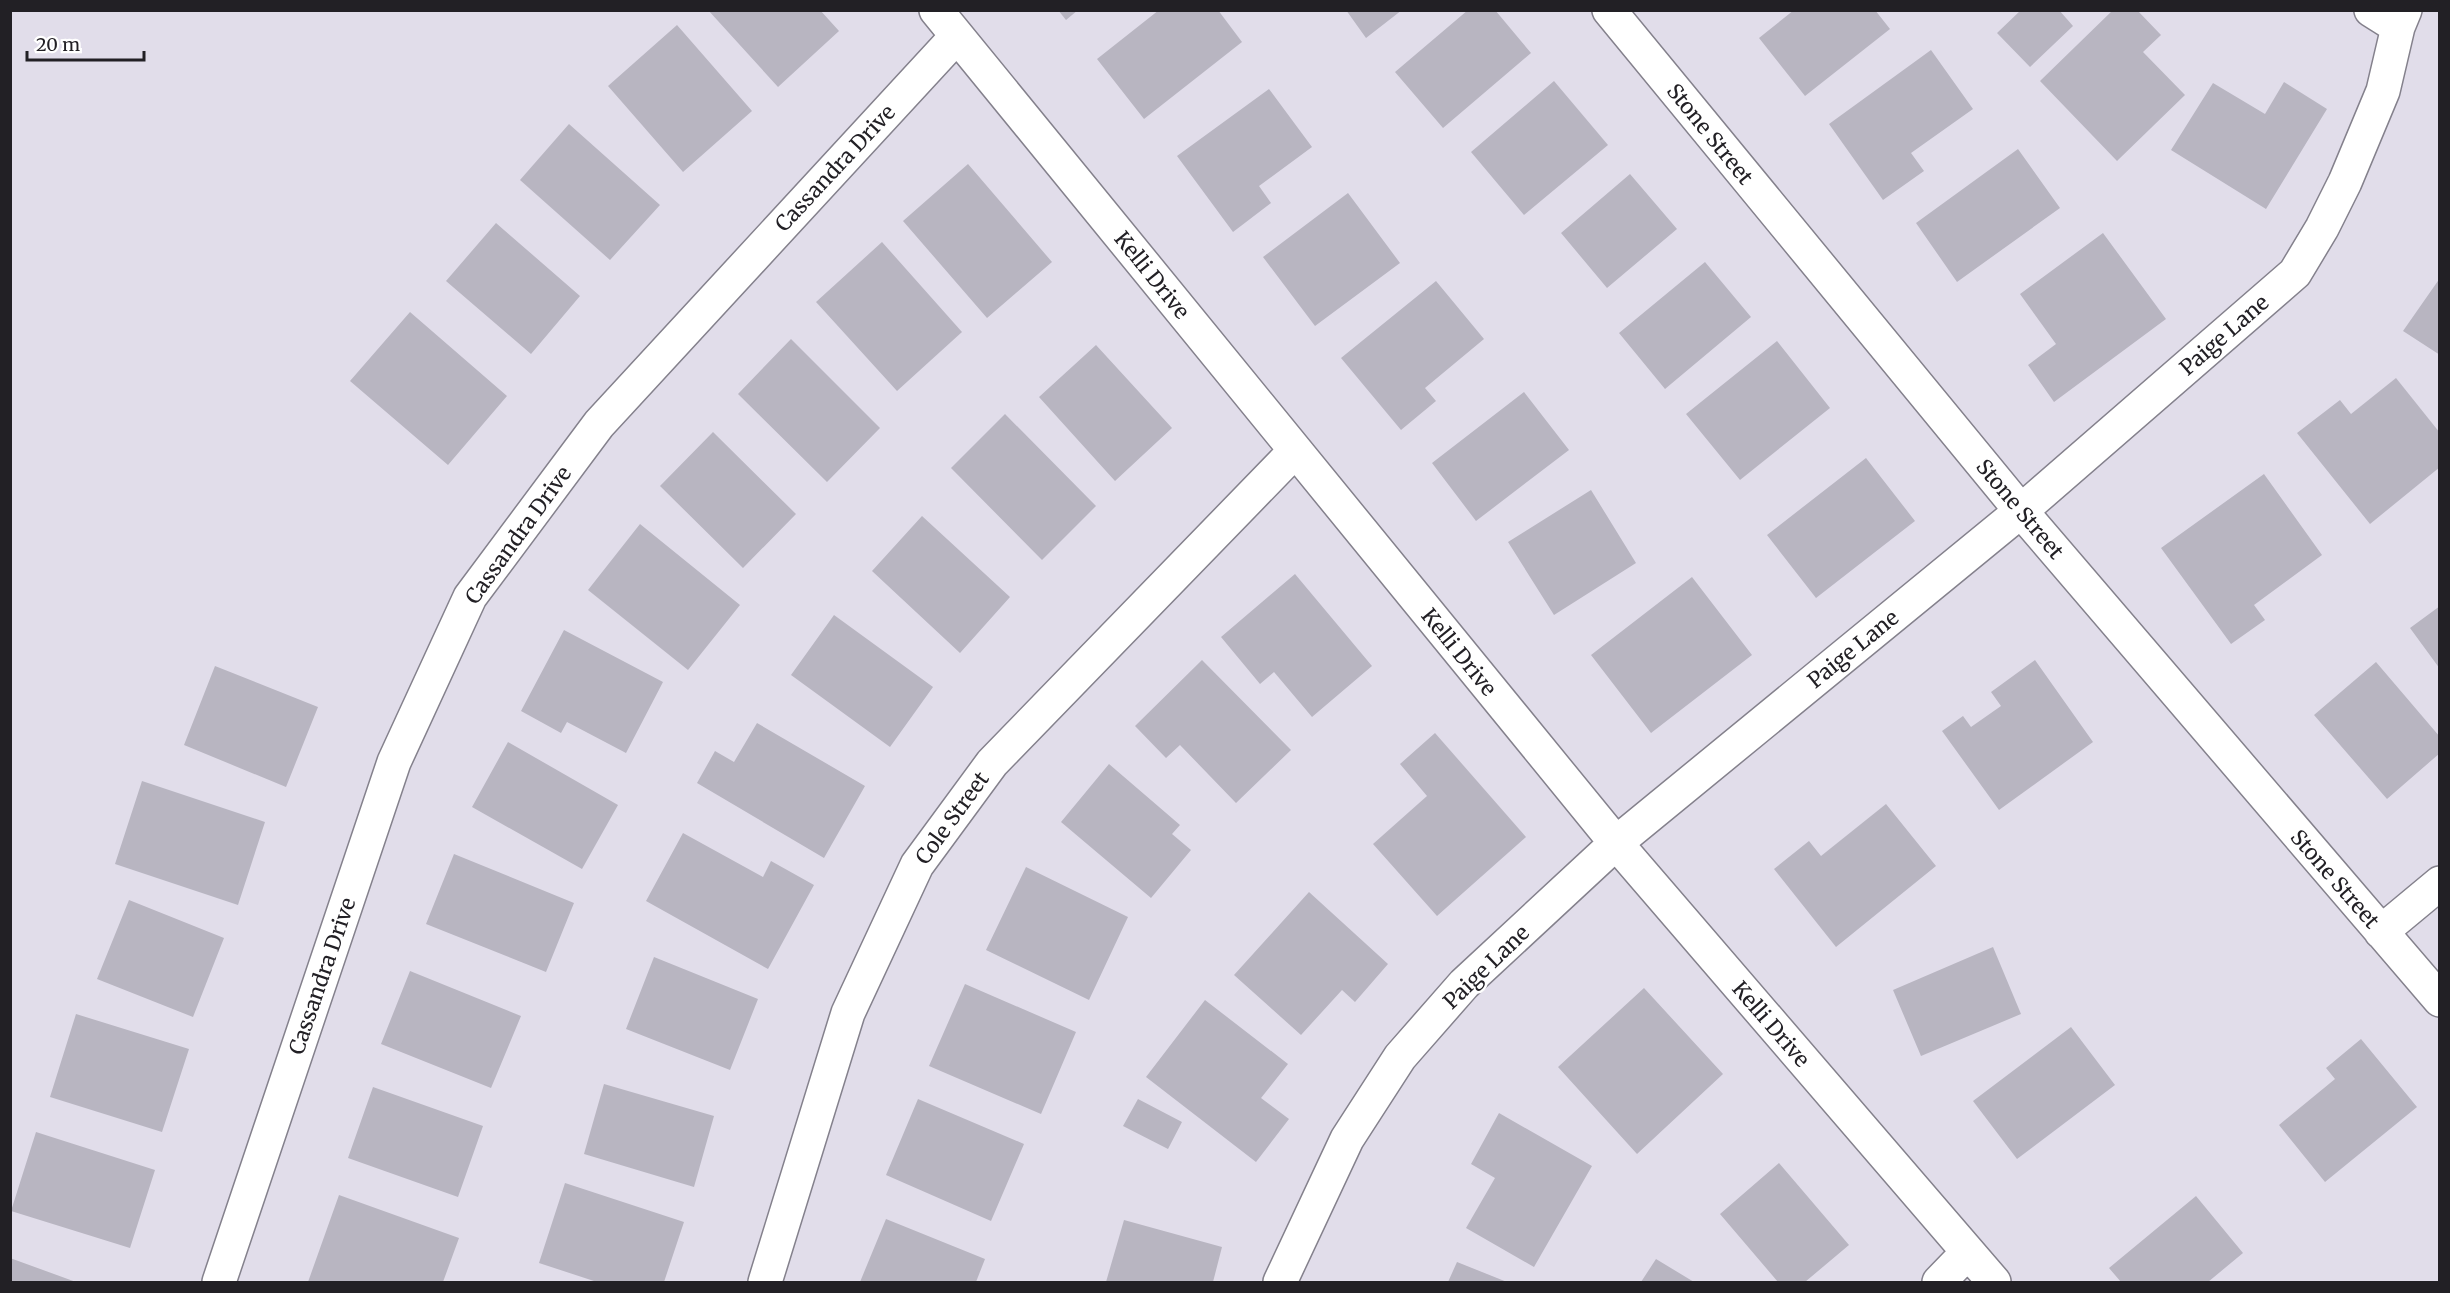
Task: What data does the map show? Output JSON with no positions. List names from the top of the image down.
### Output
{
  "streets": {
    "street": [
      "Stone Street",
      "Cassandra Drive",
      "Kelli Drive",
      "Paige Lane",
      "Cole Street"
    ]
  },
  "crossings": [
    ["Stone Street", "Paige Lane"],
    ["Cassandra Drive", "Kelli Drive"],
    ["Kelli Drive", "Paige Lane"],
    ["Kelli Drive", "Cole Street"]
  ],
  "scale_bar": "20 m"
}
